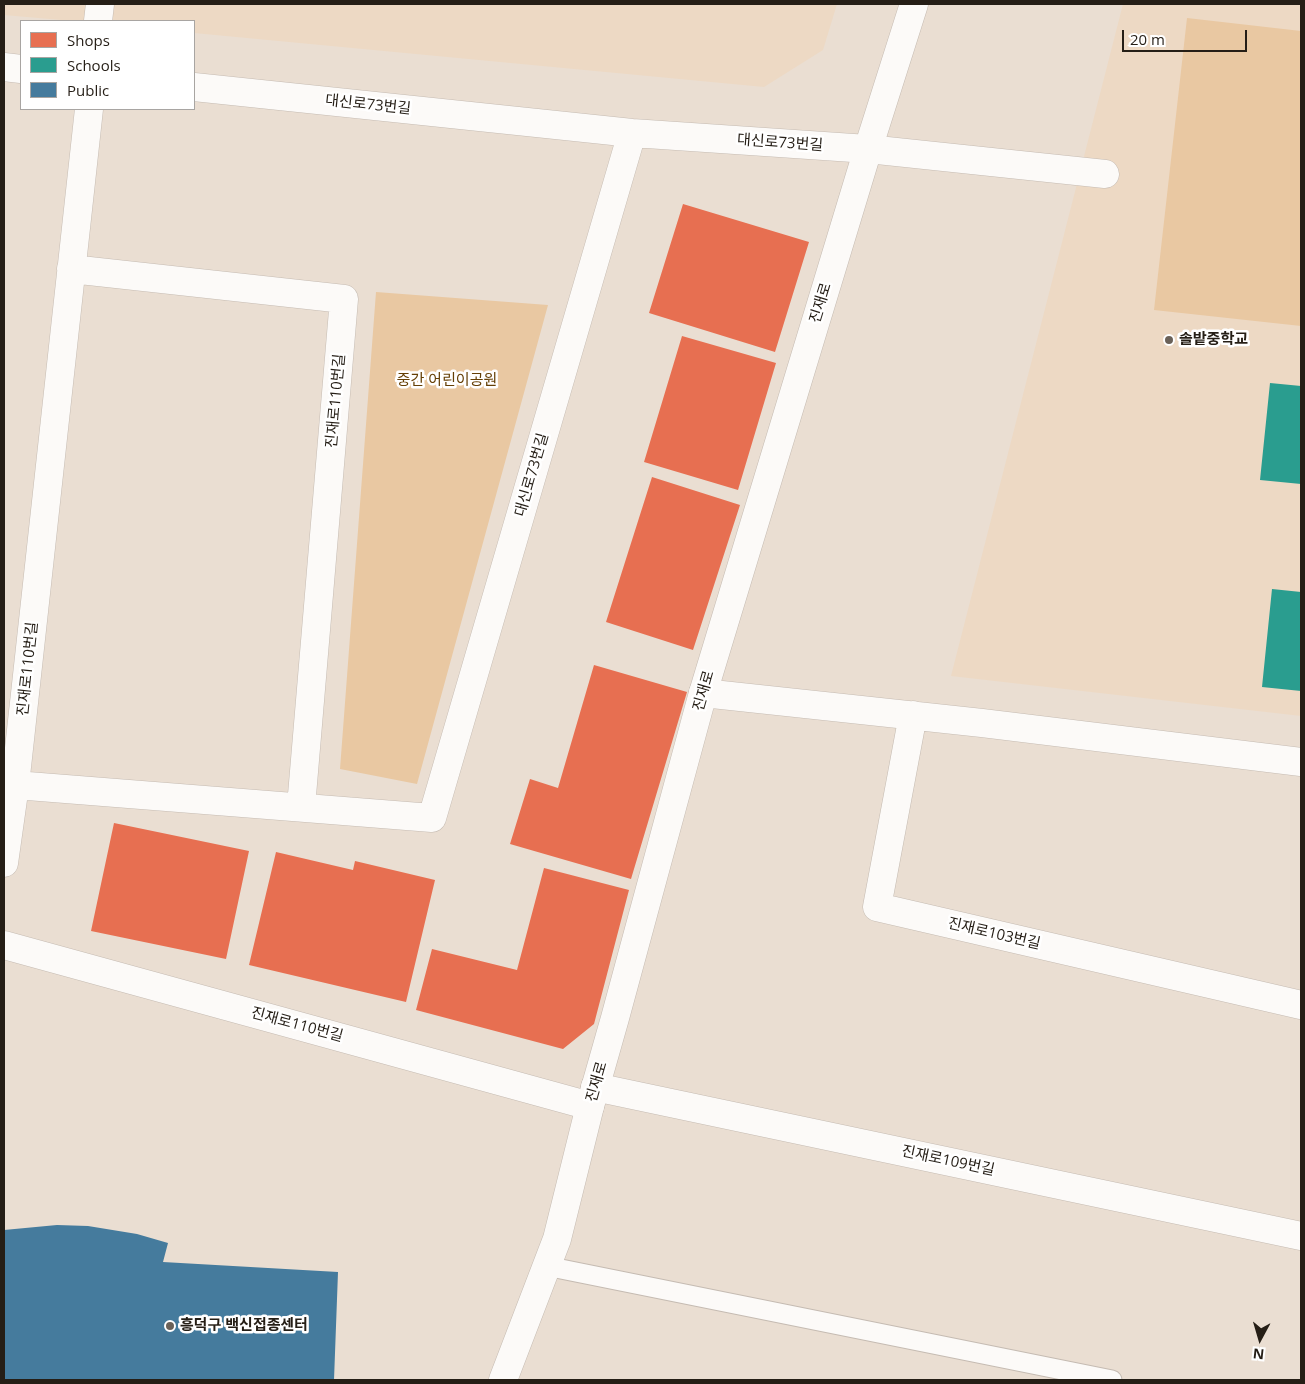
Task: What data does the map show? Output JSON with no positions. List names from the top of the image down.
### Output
{
  "streets": {
    "street": [
      "대신로73번길",
      "진재로",
      "진재로110번길",
      "진재로103번길",
      "진재로109번길"
    ]
  },
  "crossings": [
    ["대신로73번길", "진재로"],
    ["대신로73번길", "진재로110번길"],
    ["진재로", "진재로110번길"],
    ["진재로", "진재로109번길"],
    ["진재로110번길", "진재로109번길"]
  ],
  "parks": ["중간 어린이공원"],
  "places": ["솔밭중학교", "흥덕구 백신접종센터"],
  "legend": ["Shops", "Schools", "Public"],
  "scale_bar": "20 m",
  "north": "bottom"
}
